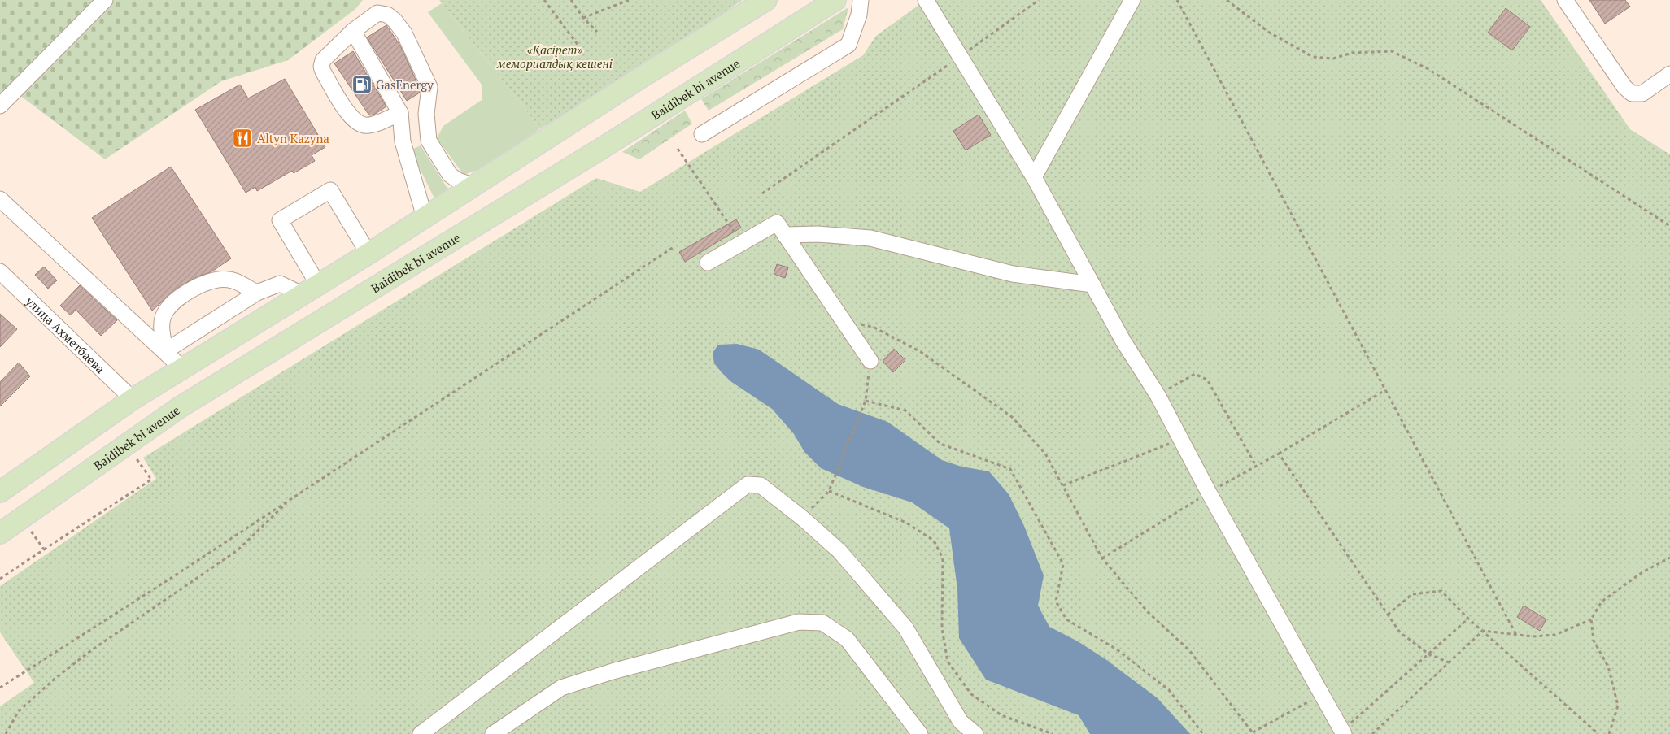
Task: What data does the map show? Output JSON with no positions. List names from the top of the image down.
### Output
{
  "streets": {
    "main road": ["Baidibek bi avenue"],
    "street": ["улица Ахметбаева"]
  },
  "parks": ["«Қасірет» мемориалдық кешені"],
  "places": {
    "fuel station": ["GasEnergy"],
    "restaurant": ["Altyn Kazyna"]
  }
}
